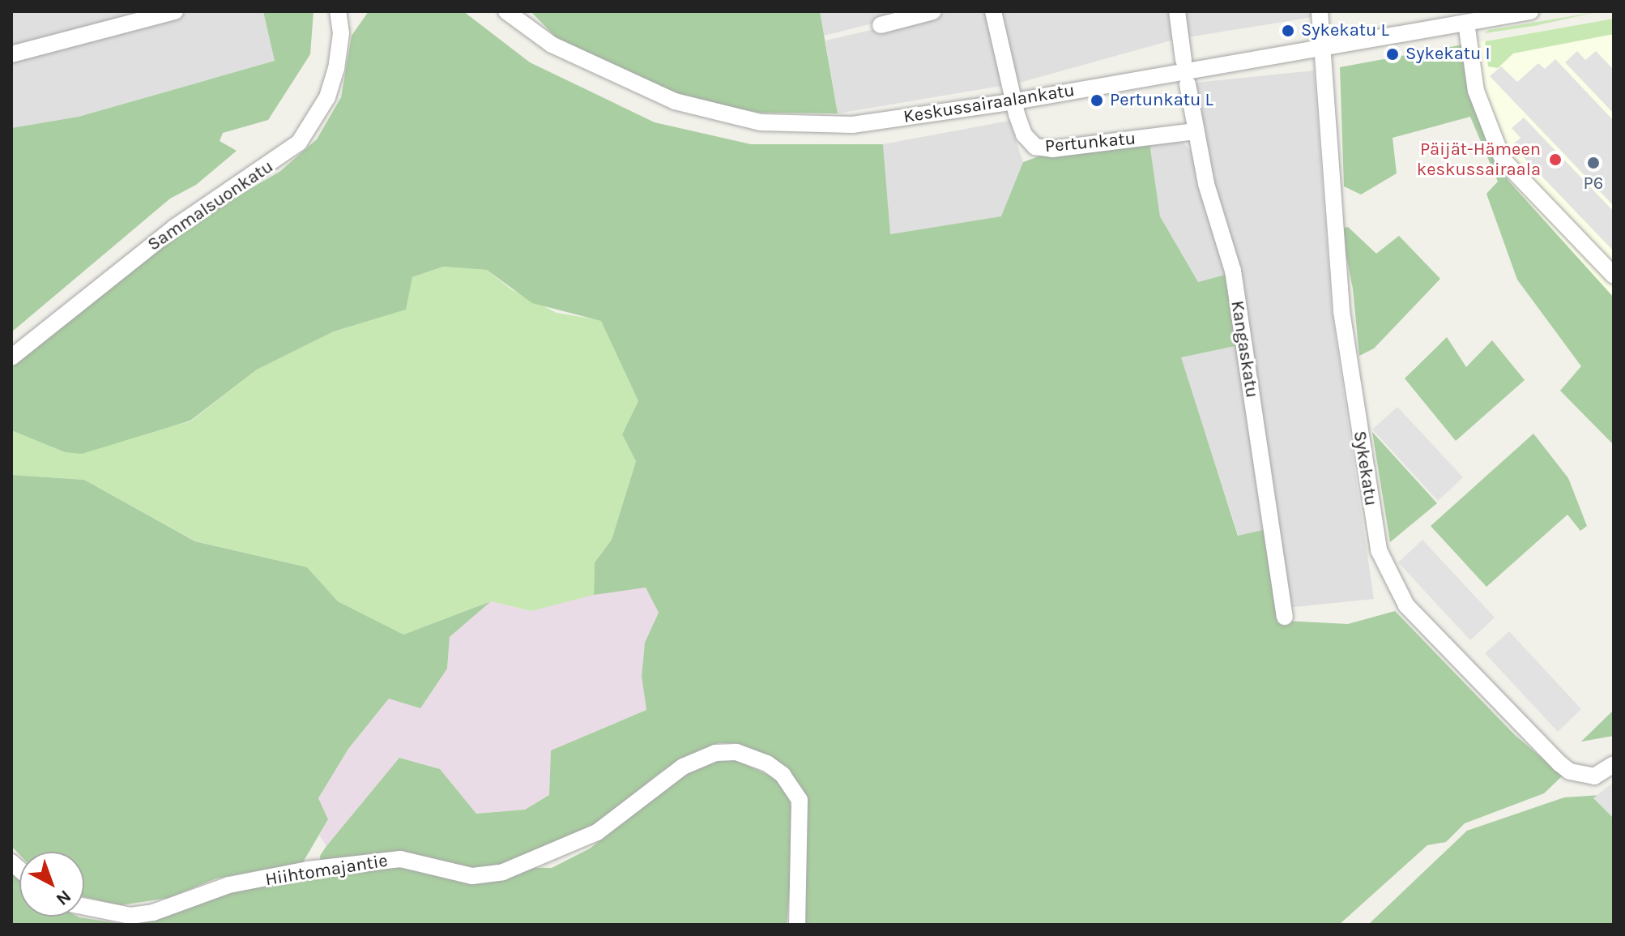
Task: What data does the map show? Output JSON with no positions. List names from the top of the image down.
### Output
{
  "streets": {
    "street": [
      "Keskussairaalankatu",
      "Pertunkatu",
      "Sammalsuonkatu",
      "Kangaskatu",
      "Sykekatu",
      "Hiihtomajantie"
    ]
  },
  "crossings": [
    ["Keskussairaalankatu", "Pertunkatu"],
    ["Keskussairaalankatu", "Sykekatu"],
    ["Pertunkatu", "Kangaskatu"]
  ],
  "places": [
    "Sykekatu L",
    "Sykekatu I",
    "Pertunkatu L",
    "Päijät-Hämeen keskussairaala",
    "P6"
  ],
  "north": "bottom right"
}
